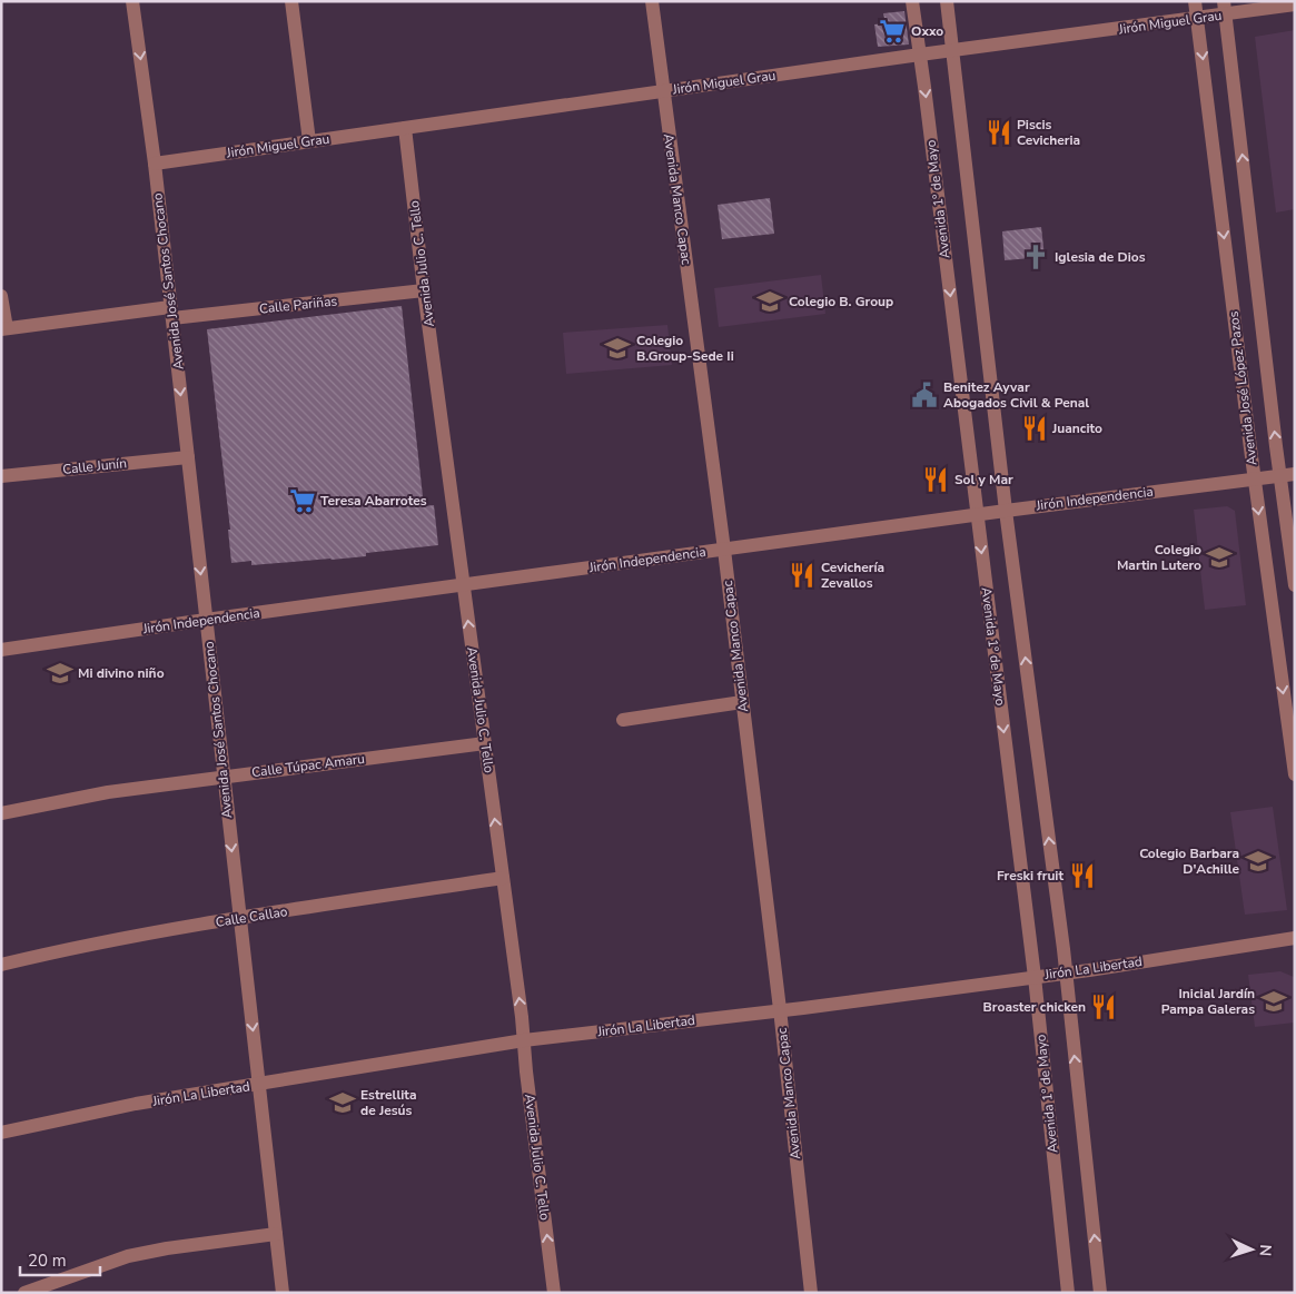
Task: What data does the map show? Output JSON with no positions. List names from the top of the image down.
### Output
{
  "streets": {
    "street": [
      "Jirón Miguel Grau",
      "Avenida Manco Capac",
      "Avenida 1º de Mayo",
      "Avenida Julio C. Tello",
      "Avenida José Santos Chocano",
      "Calle Pariñas",
      "Avenida José López Pazos",
      "Calle Junín",
      "Jirón Independencia",
      "Calle Túpac Amaru",
      "Calle Callao",
      "Jirón La Libertad"
    ]
  },
  "crossings": [
    ["Jirón Miguel Grau", "Avenida Manco Capac"],
    ["Jirón Miguel Grau", "Avenida 1º de Mayo"],
    ["Jirón Miguel Grau", "Avenida Julio C. Tello"],
    ["Jirón Miguel Grau", "Avenida José Santos Chocano"],
    ["Jirón Miguel Grau", "Avenida José López Pazos"],
    ["Avenida Manco Capac", "Jirón Independencia"],
    ["Avenida Manco Capac", "Jirón La Libertad"],
    ["Avenida 1º de Mayo", "Jirón Independencia"],
    ["Avenida 1º de Mayo", "Jirón La Libertad"],
    ["Avenida Julio C. Tello", "Calle Pariñas"],
    ["Avenida Julio C. Tello", "Jirón Independencia"],
    ["Avenida Julio C. Tello", "Calle Túpac Amaru"],
    ["Avenida Julio C. Tello", "Calle Callao"],
    ["Avenida Julio C. Tello", "Jirón La Libertad"],
    ["Avenida José Santos Chocano", "Calle Pariñas"],
    ["Avenida José Santos Chocano", "Calle Junín"],
    ["Avenida José Santos Chocano", "Jirón Independencia"],
    ["Avenida José Santos Chocano", "Calle Túpac Amaru"],
    ["Avenida José Santos Chocano", "Calle Callao"],
    ["Avenida José Santos Chocano", "Jirón La Libertad"],
    ["Avenida José López Pazos", "Jirón Independencia"]
  ],
  "one_way": ["Avenida Julio C. Tello", "Avenida José Santos Chocano"],
  "places": {
    "supermarket": ["Oxxo", "Teresa Abarrotes"],
    "restaurant": [
      "Piscis Cevicheria",
      "Juancito",
      "Sol y Mar",
      "Cevichería Zevallos",
      "Freski fruit",
      "Broaster chicken"
    ],
    "church": ["Iglesia de Dios"],
    "school or university": [
      "Colegio B. Group",
      "Colegio B.Group-Sede Ii",
      "Colegio Martin Lutero",
      "Mi divino niño",
      "Colegio Barbara D'Achille",
      "Inicial Jardín Pampa Galeras",
      "Estrellita de Jesús"
    ],
    "public building": ["Benitez Ayvar Abogados Civil & Penal"]
  },
  "scale_bar": "20 m",
  "north": "right"
}
